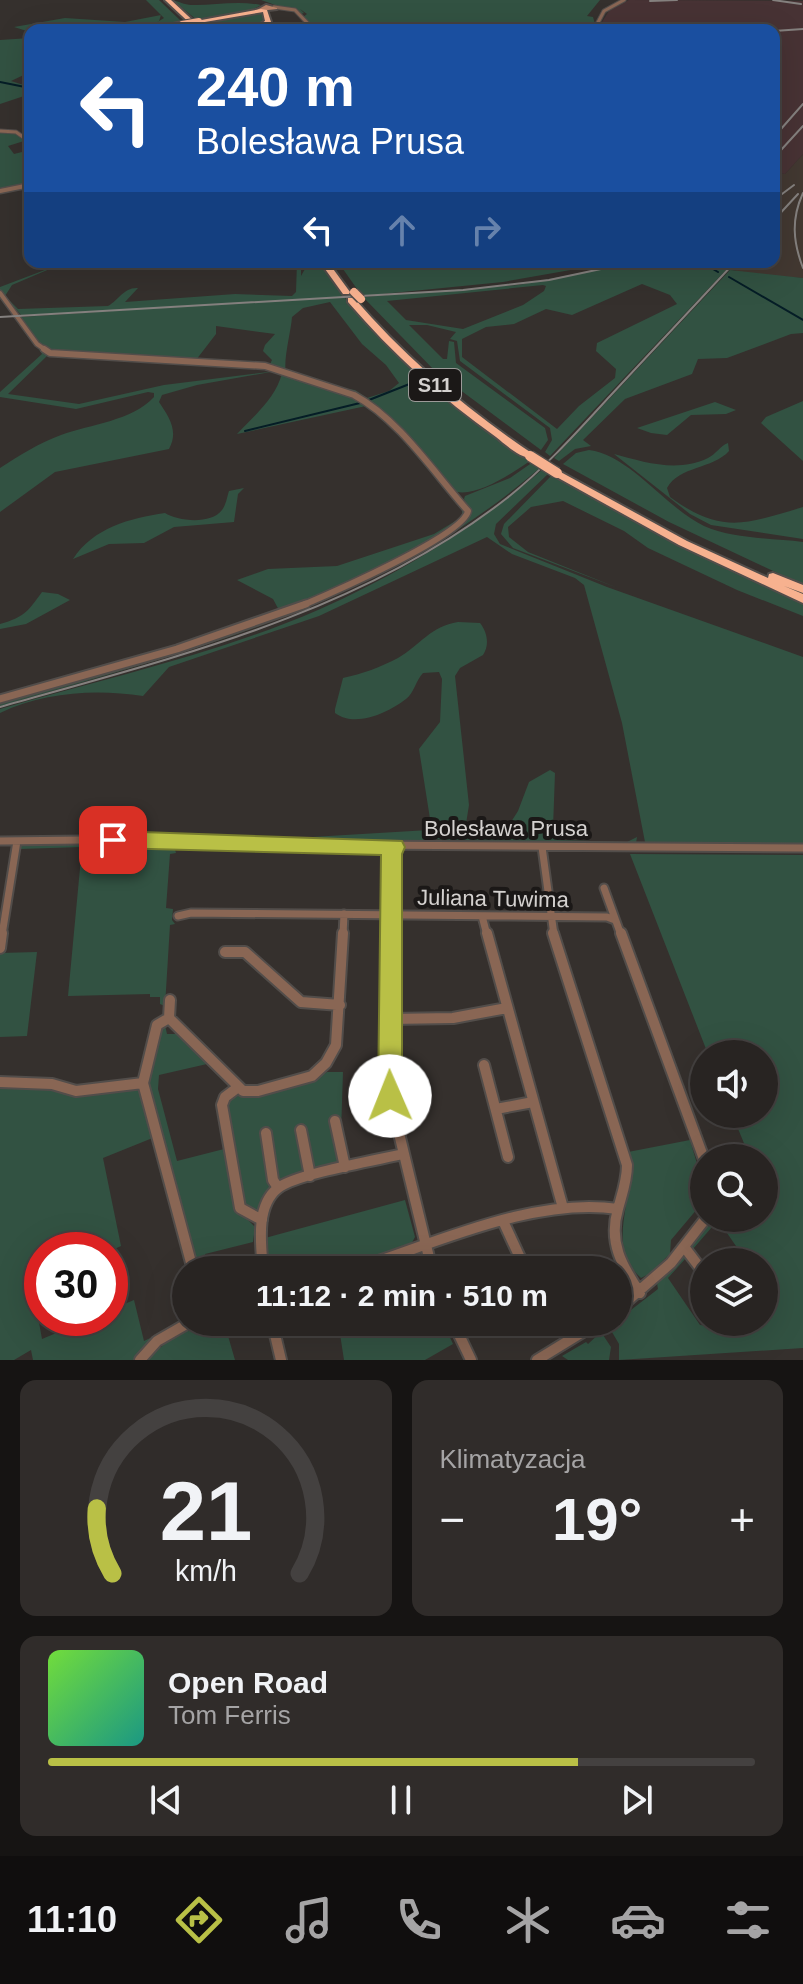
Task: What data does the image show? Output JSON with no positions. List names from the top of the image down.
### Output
{
  "streets": {
    "highway": ["S11"],
    "street": ["Bolesława Prusa", "Juliana Tuwima"]
  },
  "page": {
    "turn": ["240 m", "Bolesława Prusa"],
    "limit": "30",
    "trip": "11:12 · 2 min · 510 m",
    "tile": "Klimatyzacja",
    "heat": ["−", "19°", "+"],
    "song": ["Open Road", "Tom Ferris"],
    "tabs": "11:10",
    "gauge": ["21", "km/h"]
  }
}
